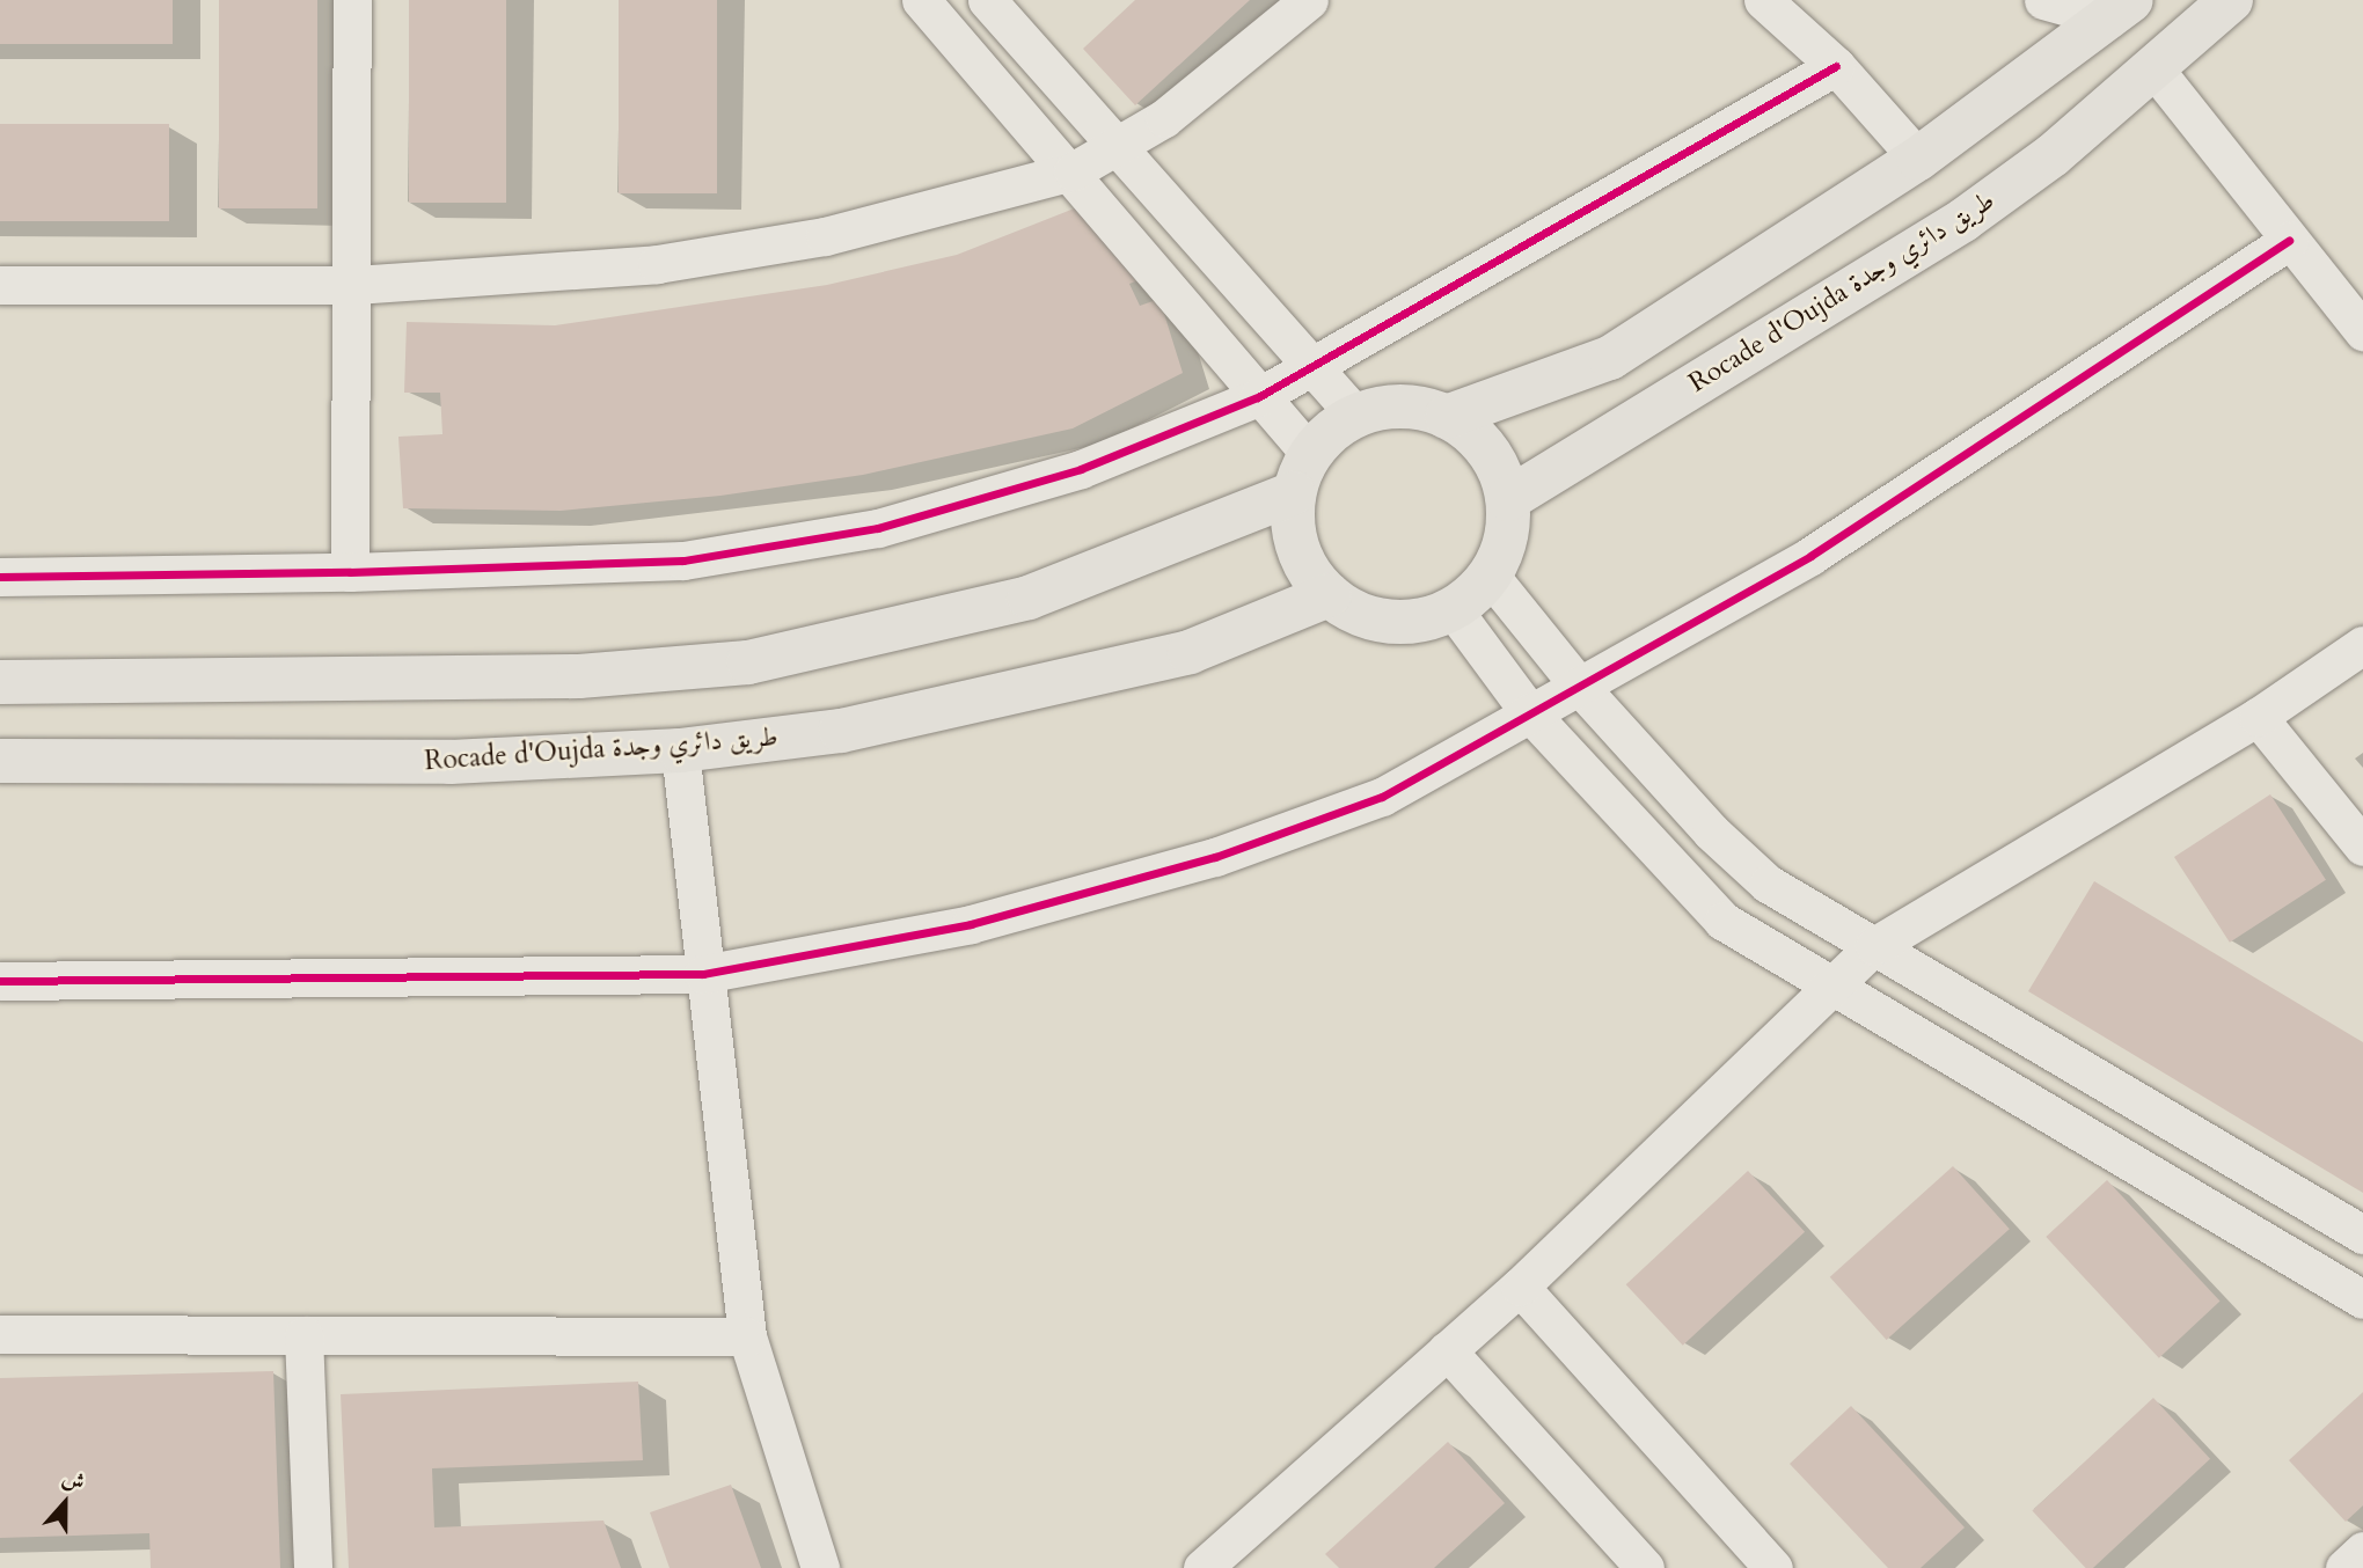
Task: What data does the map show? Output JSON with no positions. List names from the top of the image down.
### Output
{
  "streets": {
    "highway": ["Rocade d'Oujda طريق دائري وجدة"]
  },
  "north": "top"
}
